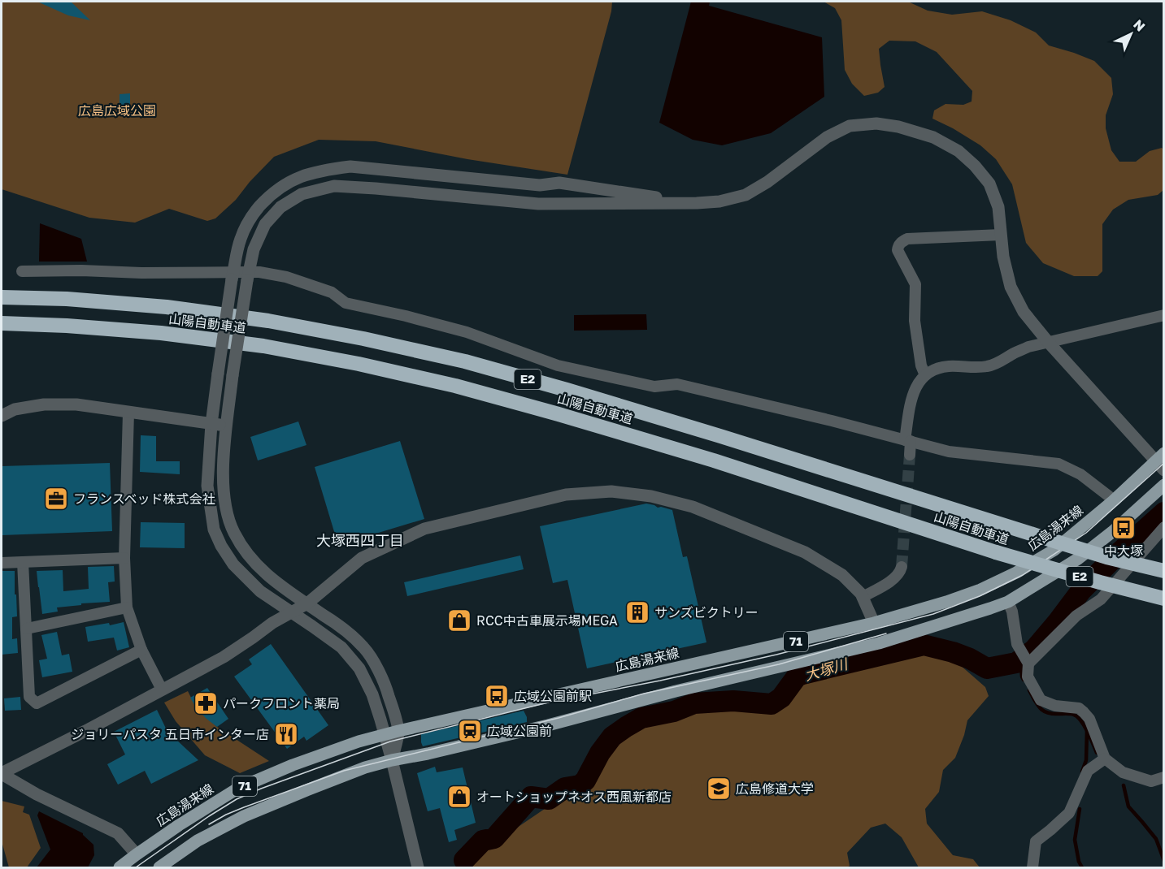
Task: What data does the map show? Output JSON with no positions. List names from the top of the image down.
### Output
{
  "streets": {
    "highway": ["山陽自動車道", "E2"],
    "main road": ["広島湯来線", "71"]
  },
  "districts": ["大塚西四丁目"],
  "water": ["大塚川"],
  "parks": ["広島広域公園"],
  "places": {
    "office": ["フランスベッド株式会社"],
    "bus stop": ["中大塚", "広域公園前駅"],
    "building": ["サンズビクトリー"],
    "shop": ["RCC中古車展示場MEGA", "オートショップネオス西風新都店"],
    "pharmacy": ["パークフロント薬局"],
    "station": ["広域公園前"],
    "restaurant": ["ジョリーパスタ 五日市インター店"],
    "school or university": ["広島修道大学"]
  },
  "north": "top right"
}
